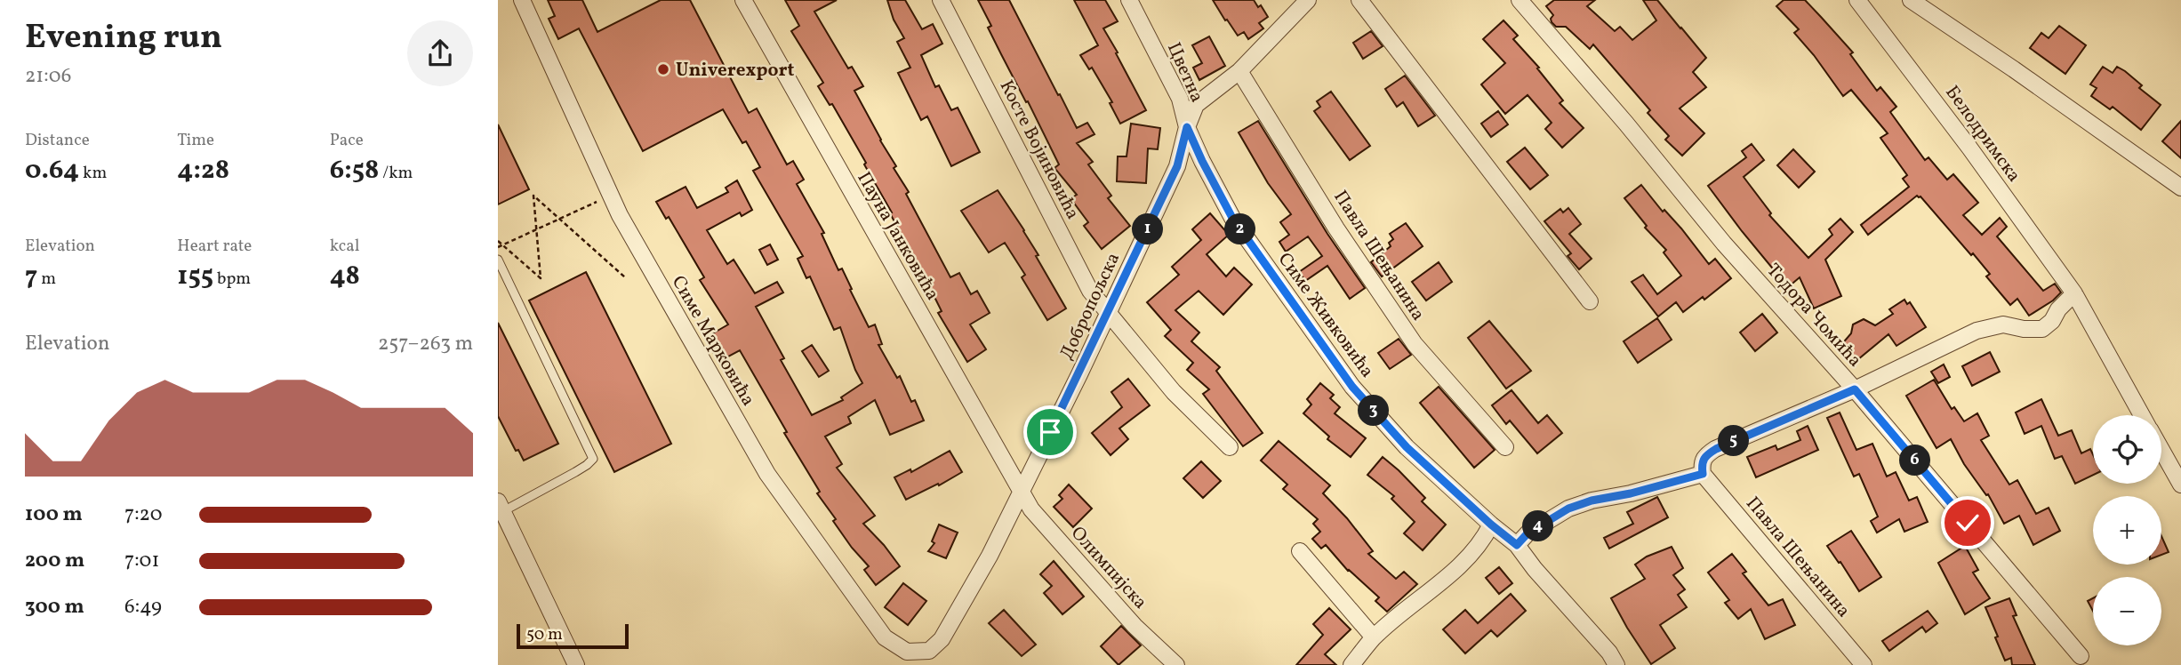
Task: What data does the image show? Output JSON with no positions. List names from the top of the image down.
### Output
{
  "streets": {
    "street": [
      "Цветна",
      "Белодримска",
      "Косте Војиновића",
      "Пауна Јанковића",
      "Павла Шењанина",
      "Добропољска",
      "Симе Живковића",
      "Тодора Чомића",
      "Симе Марковића",
      "Олимпијска"
    ]
  },
  "crossings": [
    ["Цветна", "Добропољска"],
    ["Цветна", "Симе Живковића"],
    ["Косте Војиновића", "Добропољска"],
    ["Пауна Јанковића", "Добропољска"],
    ["Пауна Јанковића", "Олимпијска"],
    ["Павла Шењанина", "Добропољска"],
    ["Добропољска", "Симе Живковића"],
    ["Добропољска", "Симе Марковића"],
    ["Добропољска", "Олимпијска"]
  ],
  "places": ["Univerexport"],
  "scale_bar": "50 m",
  "page": {
    "heading": ["Evening run", "21:06"],
    "stats": [
      ["Distance", "0.64 km"],
      ["Time", "4:28"],
      ["Pace", "6:58 /km"],
      ["Elevation", "7 m"],
      ["Heart rate", "155 bpm"],
      ["kcal", "48"]
    ],
    "pins": [
      "1",
      "2",
      "3",
      "5",
      "6",
      "4"
    ],
    "chart": ["Elevation", "257–263 m"],
    "map_buttons": ["+", "−"],
    "list": [
      {
        "name": "100 m",
        "note": "7:20"
      },
      {
        "name": "200 m",
        "note": "7:01"
      },
      {
        "name": "300 m",
        "note": "6:49"
      }
    ],
    "scale": "50 m"
  }
}
